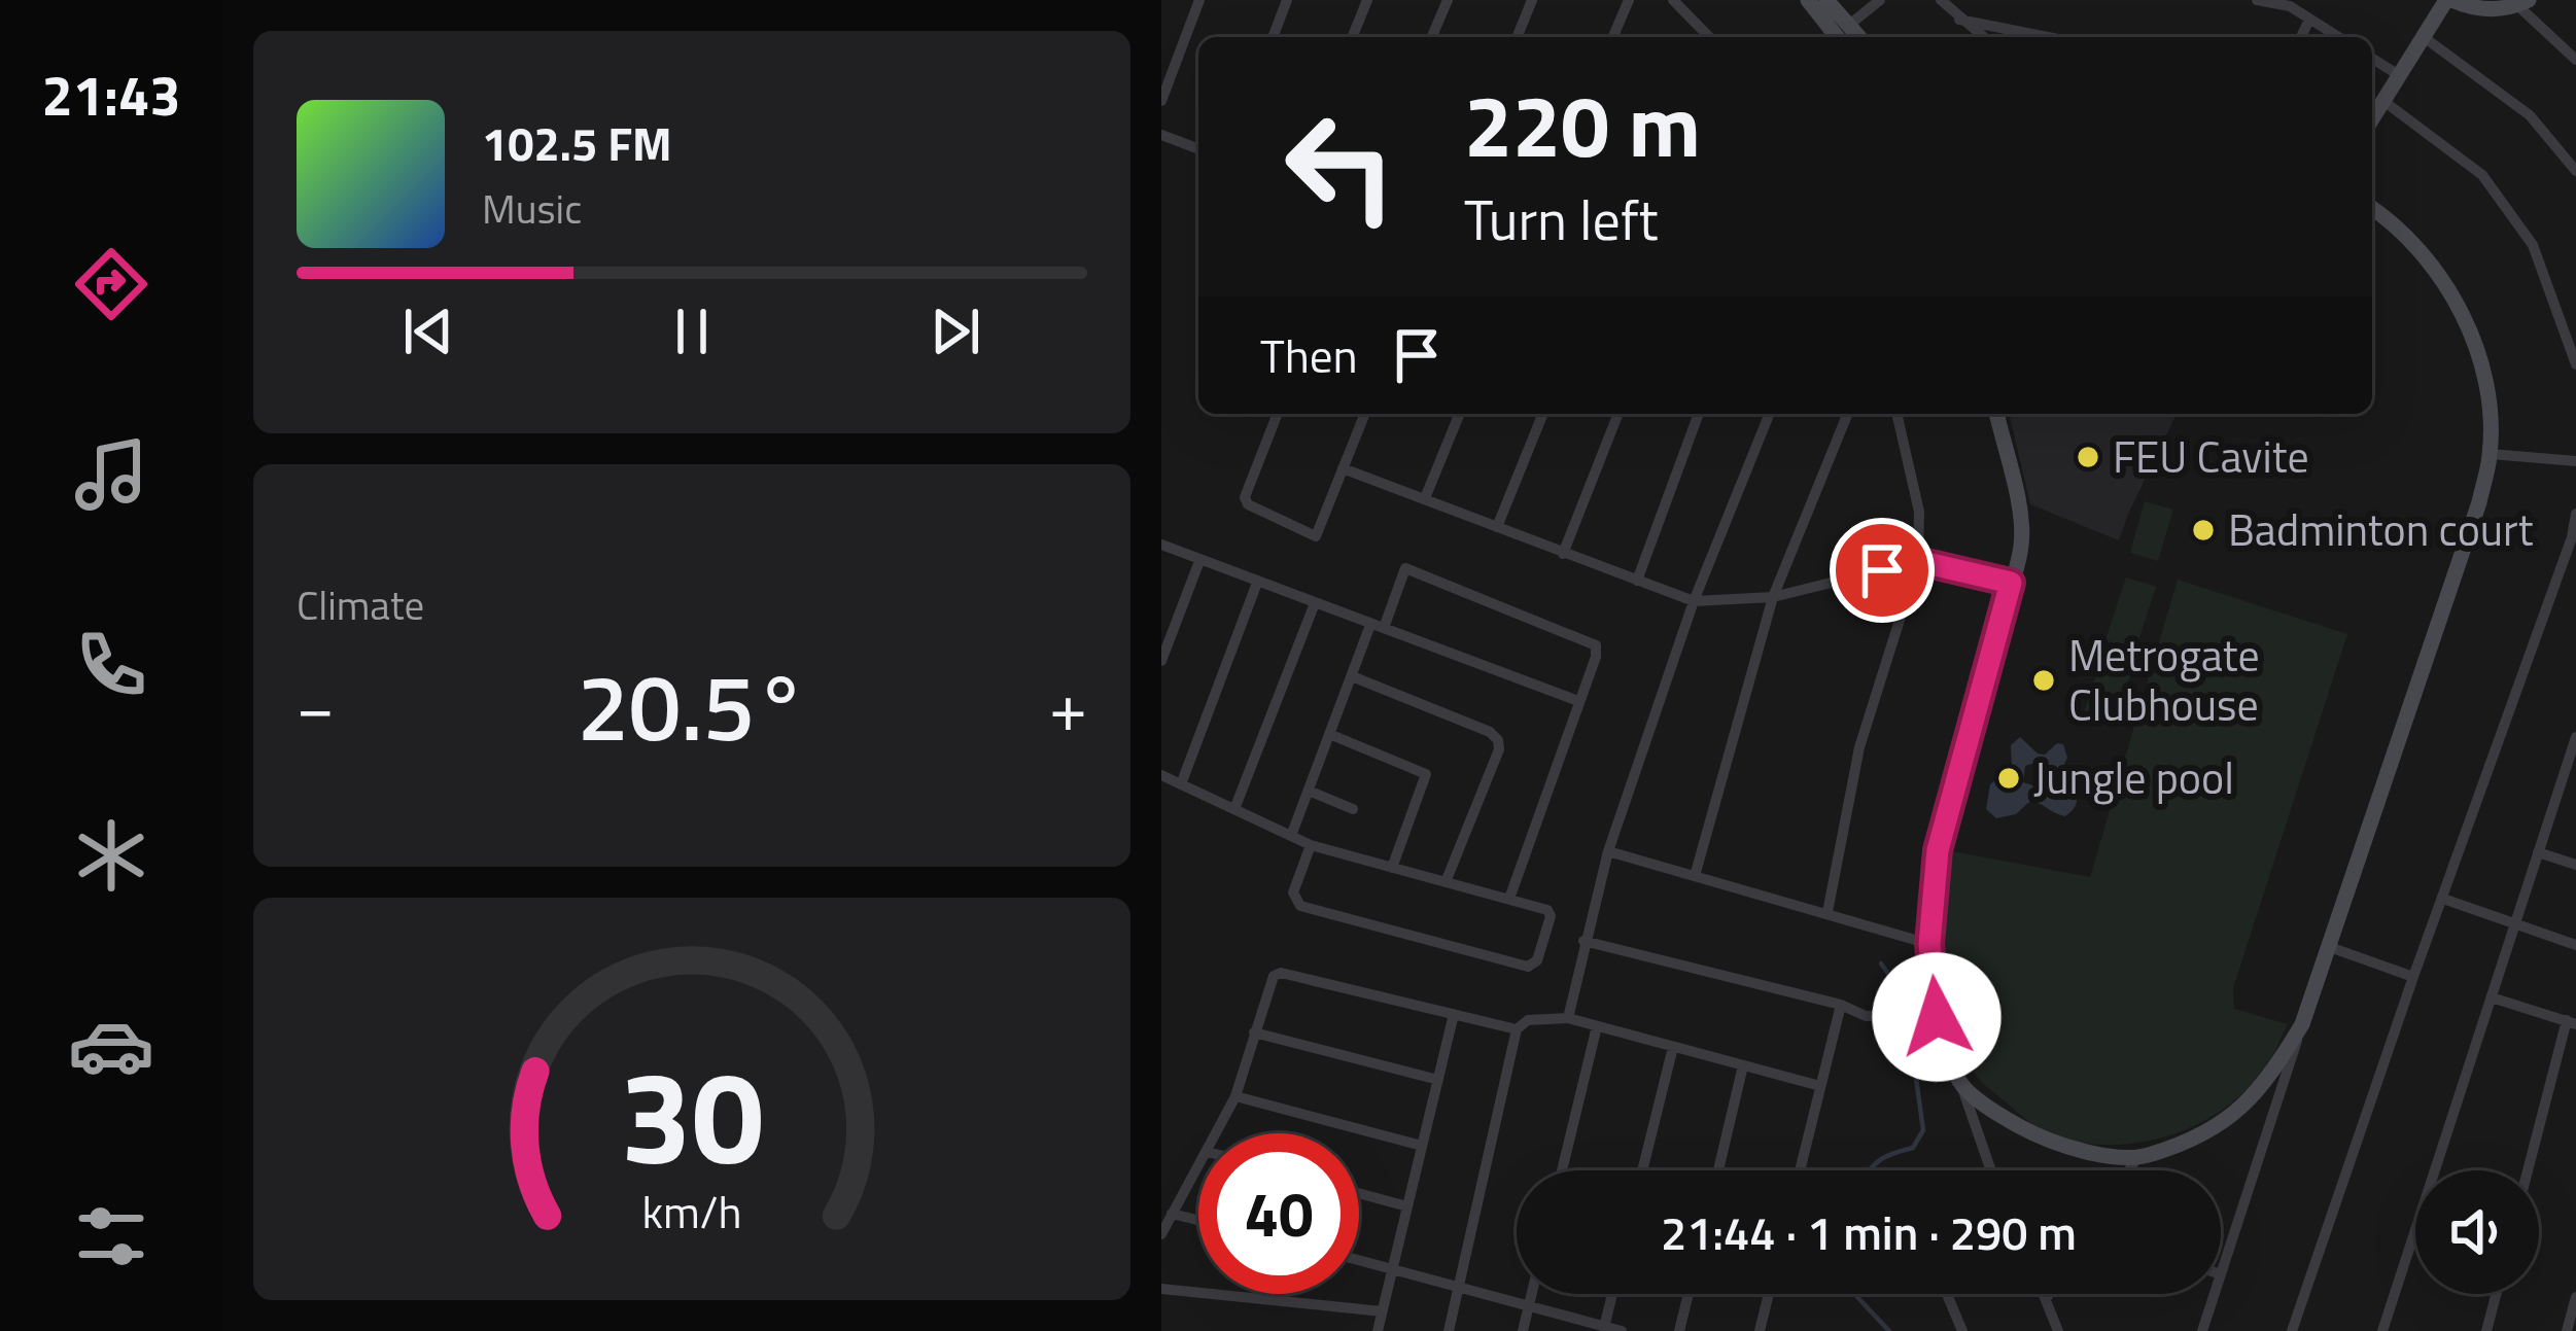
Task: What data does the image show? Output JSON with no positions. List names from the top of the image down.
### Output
{
  "places": [
    "FEU Cavite",
    "Badminton court",
    "Metrogate Clubhouse",
    "Jungle pool"
  ],
  "page": {
    "tabs": "21:43",
    "turn": ["220 m", "Turn left"],
    "song": ["102.5 FM", "Music"],
    "then": "Then",
    "tile": "Climate",
    "heat": ["−", "20.5°", "+"],
    "limit": "40",
    "trip": "21:44 · 1 min · 290 m",
    "gauge": ["30", "km/h"]
  }
}
